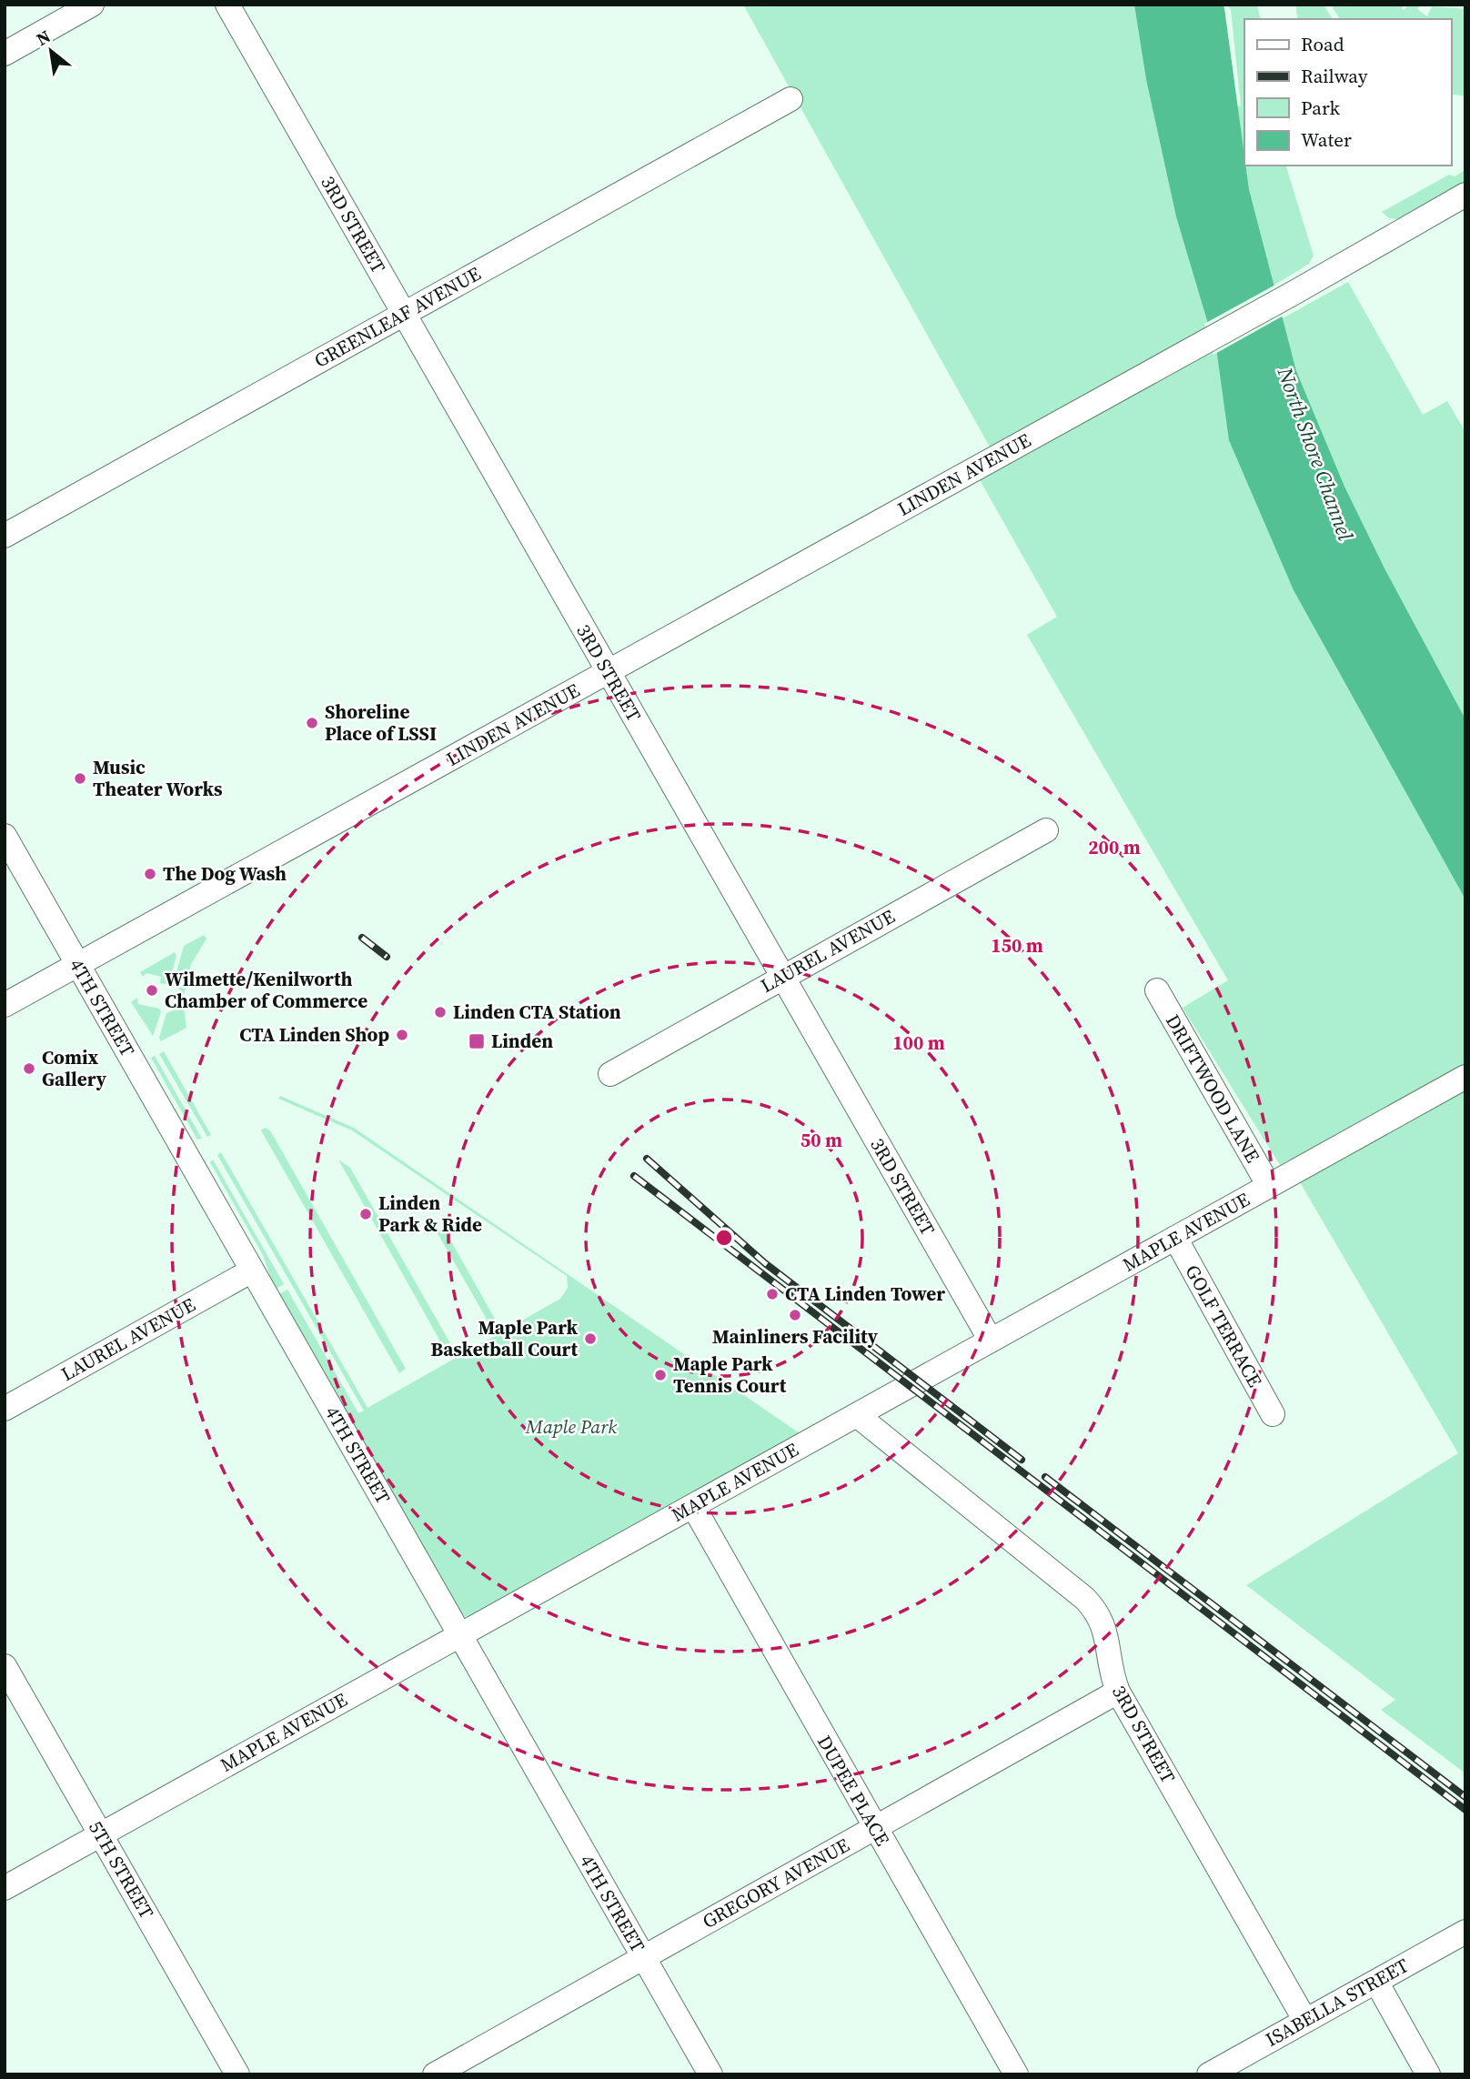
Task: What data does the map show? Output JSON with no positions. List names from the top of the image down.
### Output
{
  "streets": {
    "street": [
      "3RD STREET",
      "GREENLEAF AVENUE",
      "LINDEN AVENUE",
      "LAUREL AVENUE",
      "4TH STREET",
      "DRIFTWOOD LANE",
      "MAPLE AVENUE",
      "GOLF TERRACE",
      "DUPEE PLACE",
      "5TH STREET",
      "GREGORY AVENUE",
      "ISABELLA STREET"
    ]
  },
  "crossings": [
    ["3RD STREET", "GREENLEAF AVENUE"],
    ["3RD STREET", "LINDEN AVENUE"],
    ["3RD STREET", "LAUREL AVENUE"],
    ["3RD STREET", "MAPLE AVENUE"],
    ["3RD STREET", "GREGORY AVENUE"],
    ["3RD STREET", "ISABELLA STREET"],
    ["LINDEN AVENUE", "4TH STREET"],
    ["LAUREL AVENUE", "4TH STREET"],
    ["4TH STREET", "MAPLE AVENUE"],
    ["4TH STREET", "GREGORY AVENUE"],
    ["DRIFTWOOD LANE", "MAPLE AVENUE"],
    ["MAPLE AVENUE", "GOLF TERRACE"],
    ["MAPLE AVENUE", "DUPEE PLACE"],
    ["MAPLE AVENUE", "5TH STREET"],
    ["DUPEE PLACE", "GREGORY AVENUE"]
  ],
  "water": ["North Shore Channel"],
  "parks": ["Maple Park"],
  "places": {
    "other": [
      "Shoreline Place of LSSI",
      "Music Theater Works",
      "The Dog Wash",
      "Wilmette/Kenilworth Chamber of Commerce",
      "Linden CTA Station",
      "CTA Linden Shop",
      "Comix Gallery",
      "Linden Park & Ride",
      "CTA Linden Tower",
      "Mainliners Facility",
      "Maple Park Basketball Court",
      "Maple Park Tennis Court"
    ],
    "transit": ["Linden"]
  },
  "legend": [
    "Road",
    "Railway",
    "Park",
    "Water"
  ],
  "north": "top left",
  "rings": [
    "200 m",
    "150 m",
    "100 m",
    "50 m"
  ]
}
